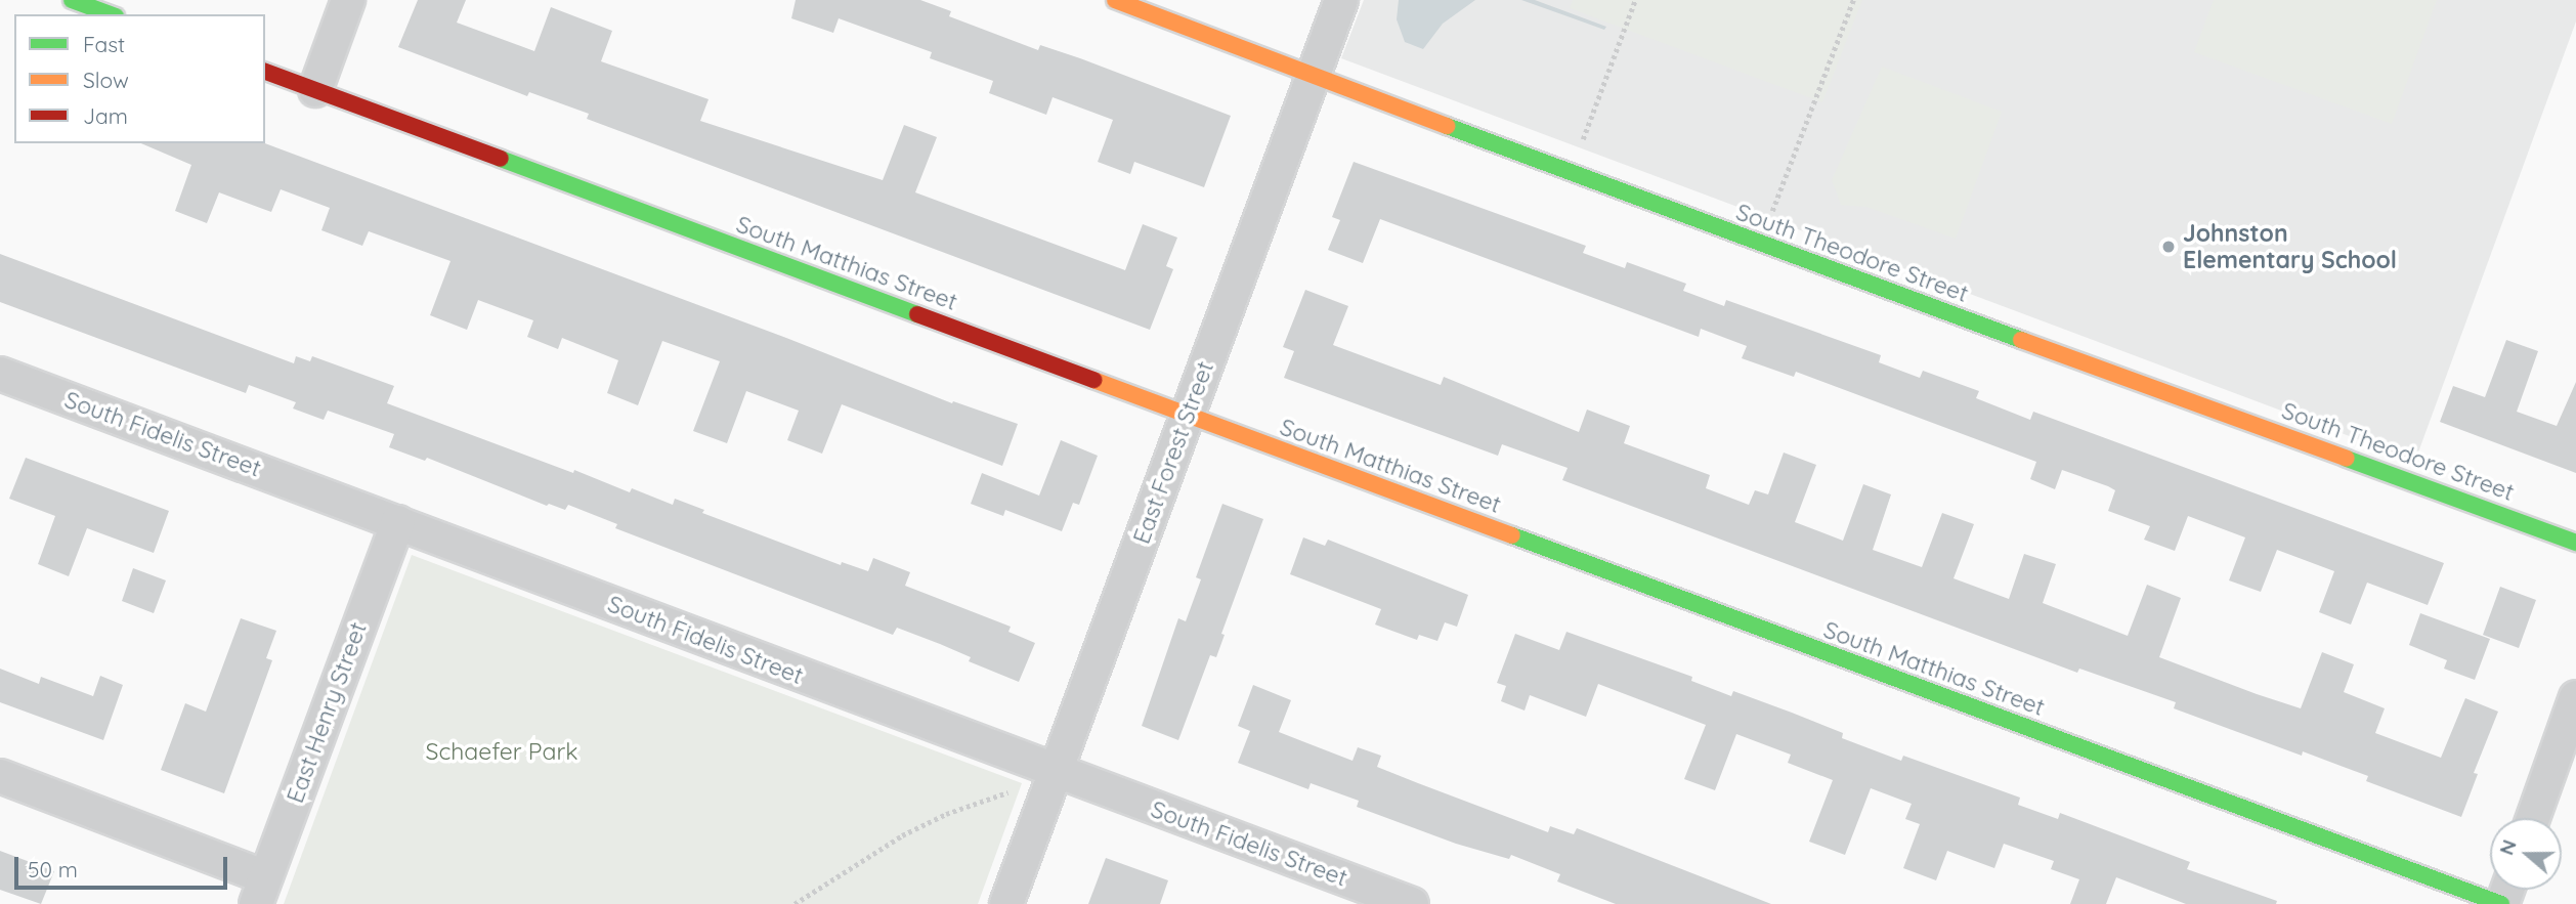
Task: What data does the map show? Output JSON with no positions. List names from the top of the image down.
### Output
{
  "streets": {
    "street": [
      "South Theodore Street",
      "South Matthias Street",
      "South Fidelis Street",
      "East Forest Street",
      "East Henry Street"
    ]
  },
  "crossings": [
    ["South Theodore Street", "East Forest Street"],
    ["South Matthias Street", "East Forest Street"],
    ["South Fidelis Street", "East Forest Street"],
    ["South Fidelis Street", "East Henry Street"]
  ],
  "parks": ["Schaefer Park"],
  "places": ["Johnston Elementary School"],
  "legend": ["Fast", "Slow", "Jam"],
  "scale_bar": "50 m",
  "north": "left"
}
